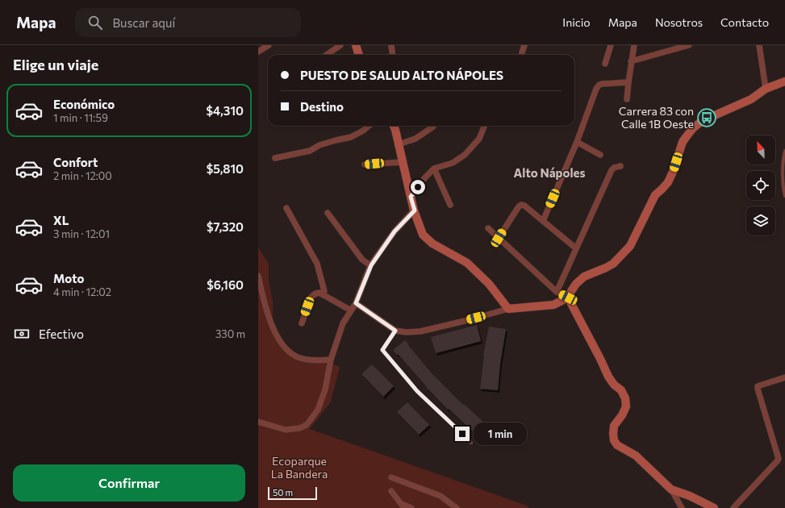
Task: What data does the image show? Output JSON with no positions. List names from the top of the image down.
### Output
{
  "districts": ["Alto Nápoles"],
  "parks": ["Ecoparque La Bandera"],
  "places": {
    "bus stop": ["Carrera 83 con Calle 1B Oeste"]
  },
  "scale_bar": "50 m",
  "north": "top left",
  "page": {
    "header": "Mapa",
    "search": "Buscar aquí",
    "nav": [
      "Inicio",
      "Mapa",
      "Nosotros",
      "Contacto"
    ],
    "heading": "Elige un viaje",
    "banner": ["PUESTO DE SALUD ALTO NÁPOLES", "Destino"],
    "list": [
      {
        "name": "Económico",
        "note": "1 min · 11:59",
        "value": "$4,310"
      },
      {
        "name": "Confort",
        "note": "2 min · 12:00",
        "value": "$5,810"
      },
      {
        "name": "XL",
        "note": "3 min · 12:01",
        "value": "$7,320"
      },
      {
        "name": "Moto",
        "note": "4 min · 12:02",
        "value": "$6,160"
      }
    ],
    "pay": ["Efectivo", "330 m"],
    "bubble": "1 min",
    "buttons": "Confirmar",
    "scale": "50 m"
  }
}
